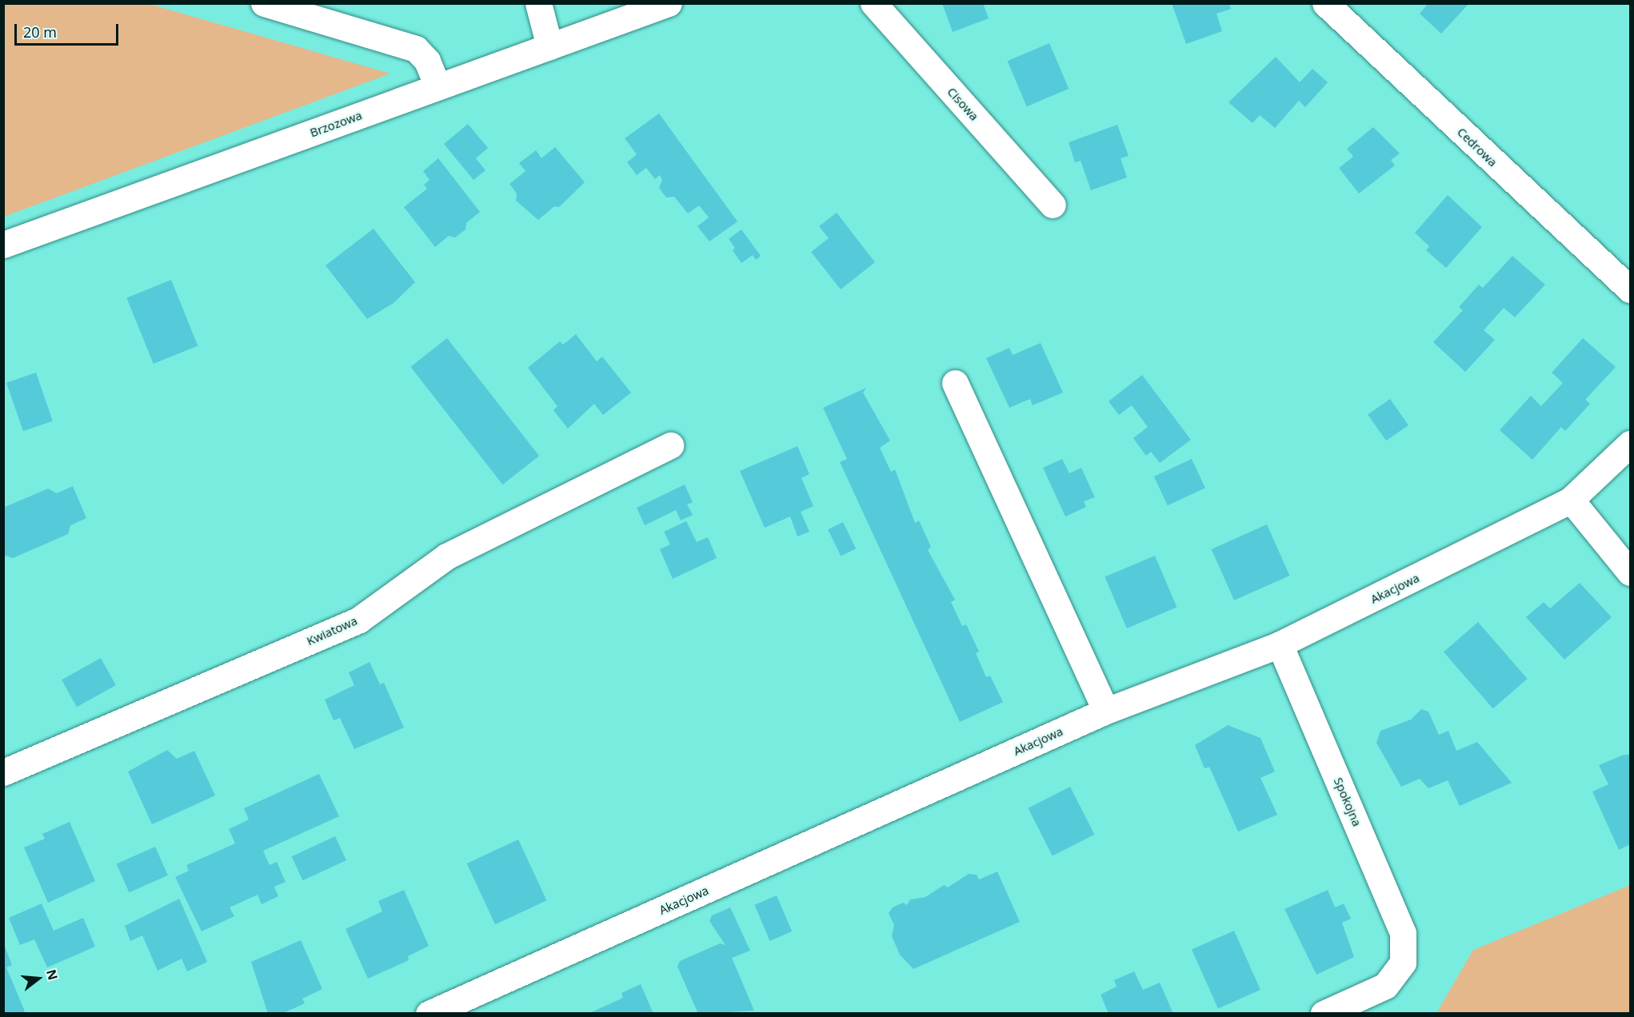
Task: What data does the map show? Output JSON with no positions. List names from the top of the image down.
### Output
{
  "streets": {
    "street": [
      "Cisowa",
      "Brzozowa",
      "Cedrowa",
      "Akacjowa",
      "Kwiatowa",
      "Spokojna"
    ]
  },
  "crossings": [
    ["Akacjowa", "Spokojna"]
  ],
  "scale_bar": "20 m",
  "north": "right"
}
